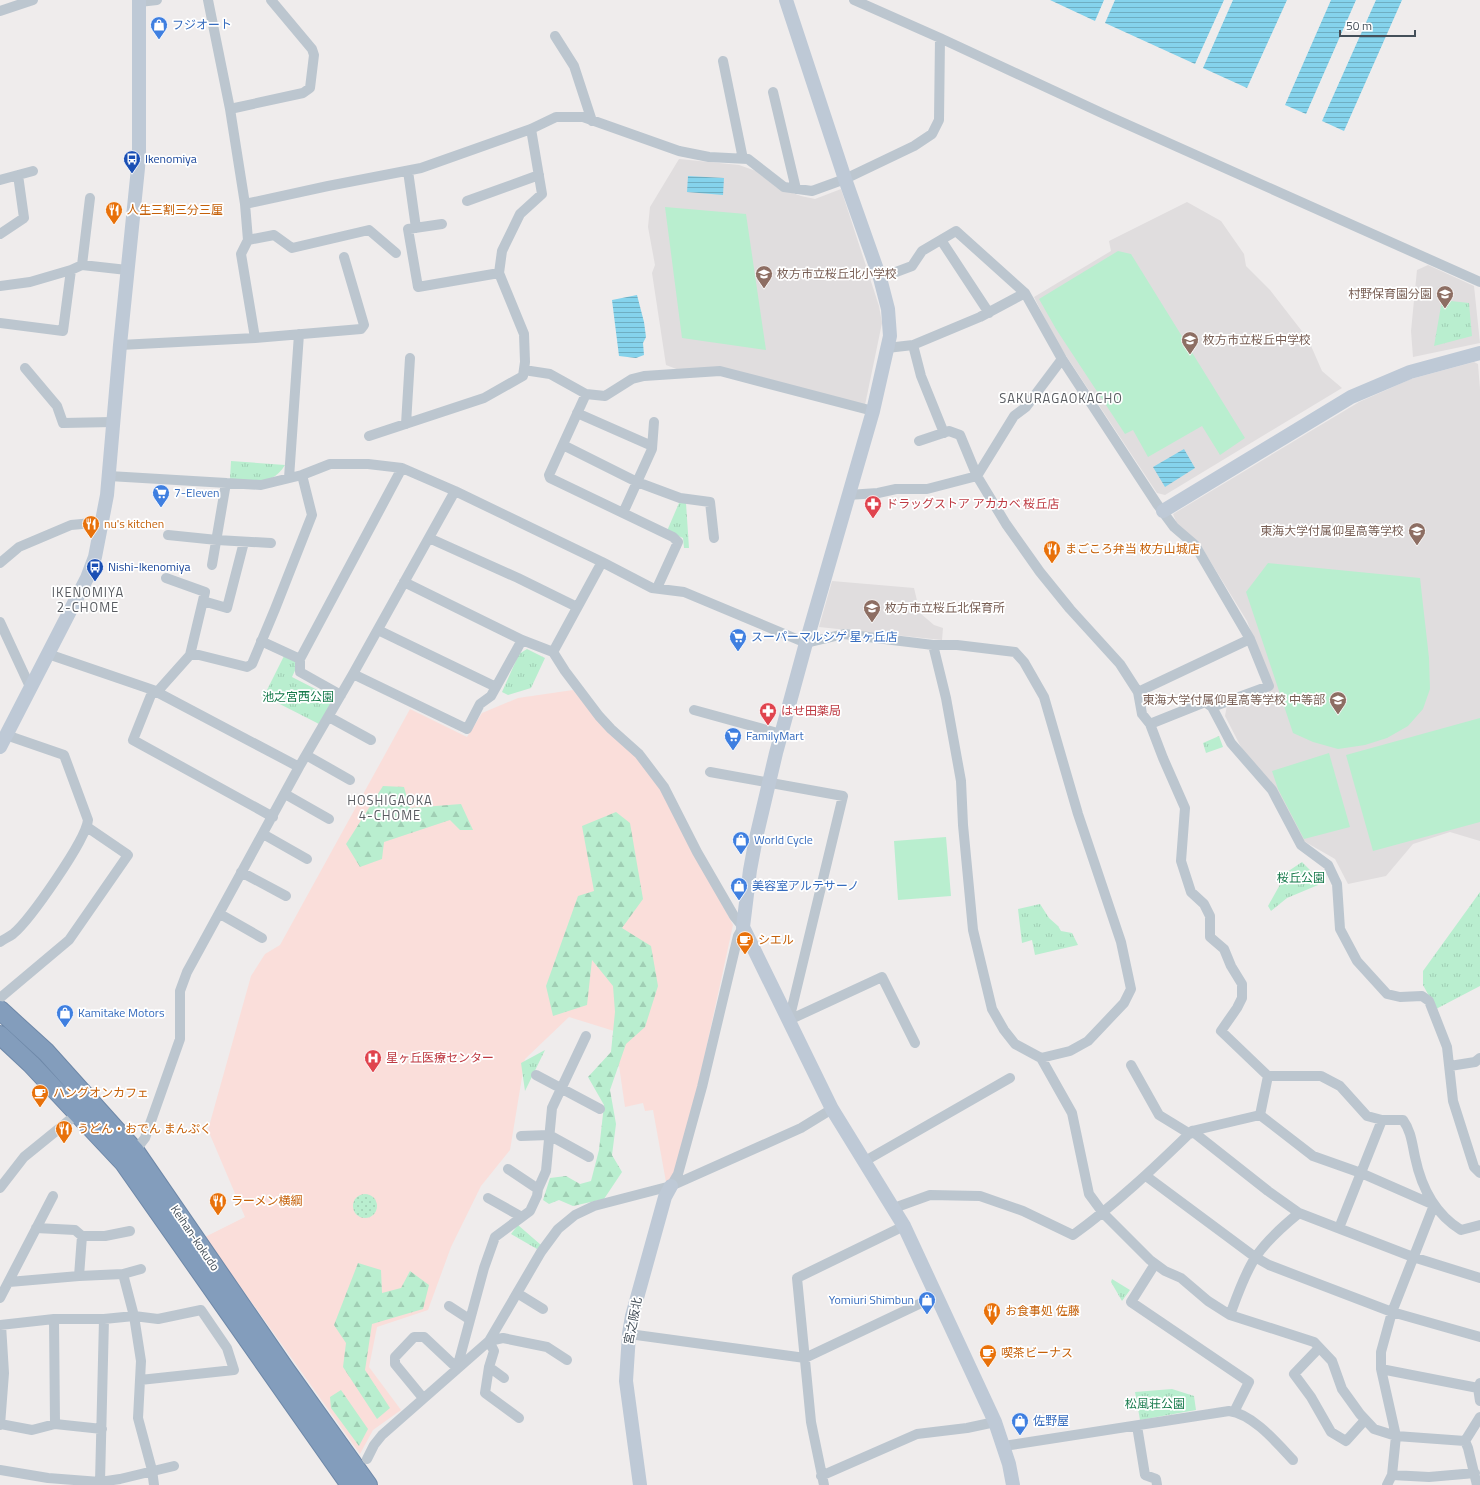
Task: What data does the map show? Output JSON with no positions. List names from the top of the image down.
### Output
{
  "streets": {
    "highway": ["Keihan-kokudo"],
    "street": ["宮之阪北"]
  },
  "districts": ["SAKURAGAOKACHO", "IKENOMIYA 2-CHOME", "HOSHIGAOKA 4-CHOME"],
  "parks": ["池之宮西公園", "桜丘公園", "松風荘公園"],
  "places": {
    "shop": [
      "フジオート",
      "World Cycle",
      "美容室アルテサーノ",
      "Kamitake Motors",
      "Yomiuri Shimbun",
      "佐野屋"
    ],
    "bus stop": ["Ikenomiya", "Nishi-Ikenomiya"],
    "restaurant": [
      "人生三割三分三厘",
      "nu's kitchen",
      "まごころ弁当 枚方山城店",
      "うどん・おでん まんぷく",
      "ラーメン横綱",
      "お食事処 佐藤"
    ],
    "school or university": [
      "枚方市立桜丘北小学校",
      "村野保育園分園",
      "枚方市立桜丘中学校",
      "東海大学付属仰星高等学校",
      "枚方市立桜丘北保育所",
      "東海大学付属仰星高等学校 中等部"
    ],
    "supermarket": ["7-Eleven", "スーパーマルシゲ 星ヶ丘店", "FamilyMart"],
    "pharmacy": ["ドラッグストア アカカベ 桜丘店", "はせ田薬局"],
    "cafe": ["シエル", "ハングオンカフェ", "喫茶ビーナス"],
    "hospital": ["星ヶ丘医療センター"]
  },
  "scale_bar": "50 m"
}
